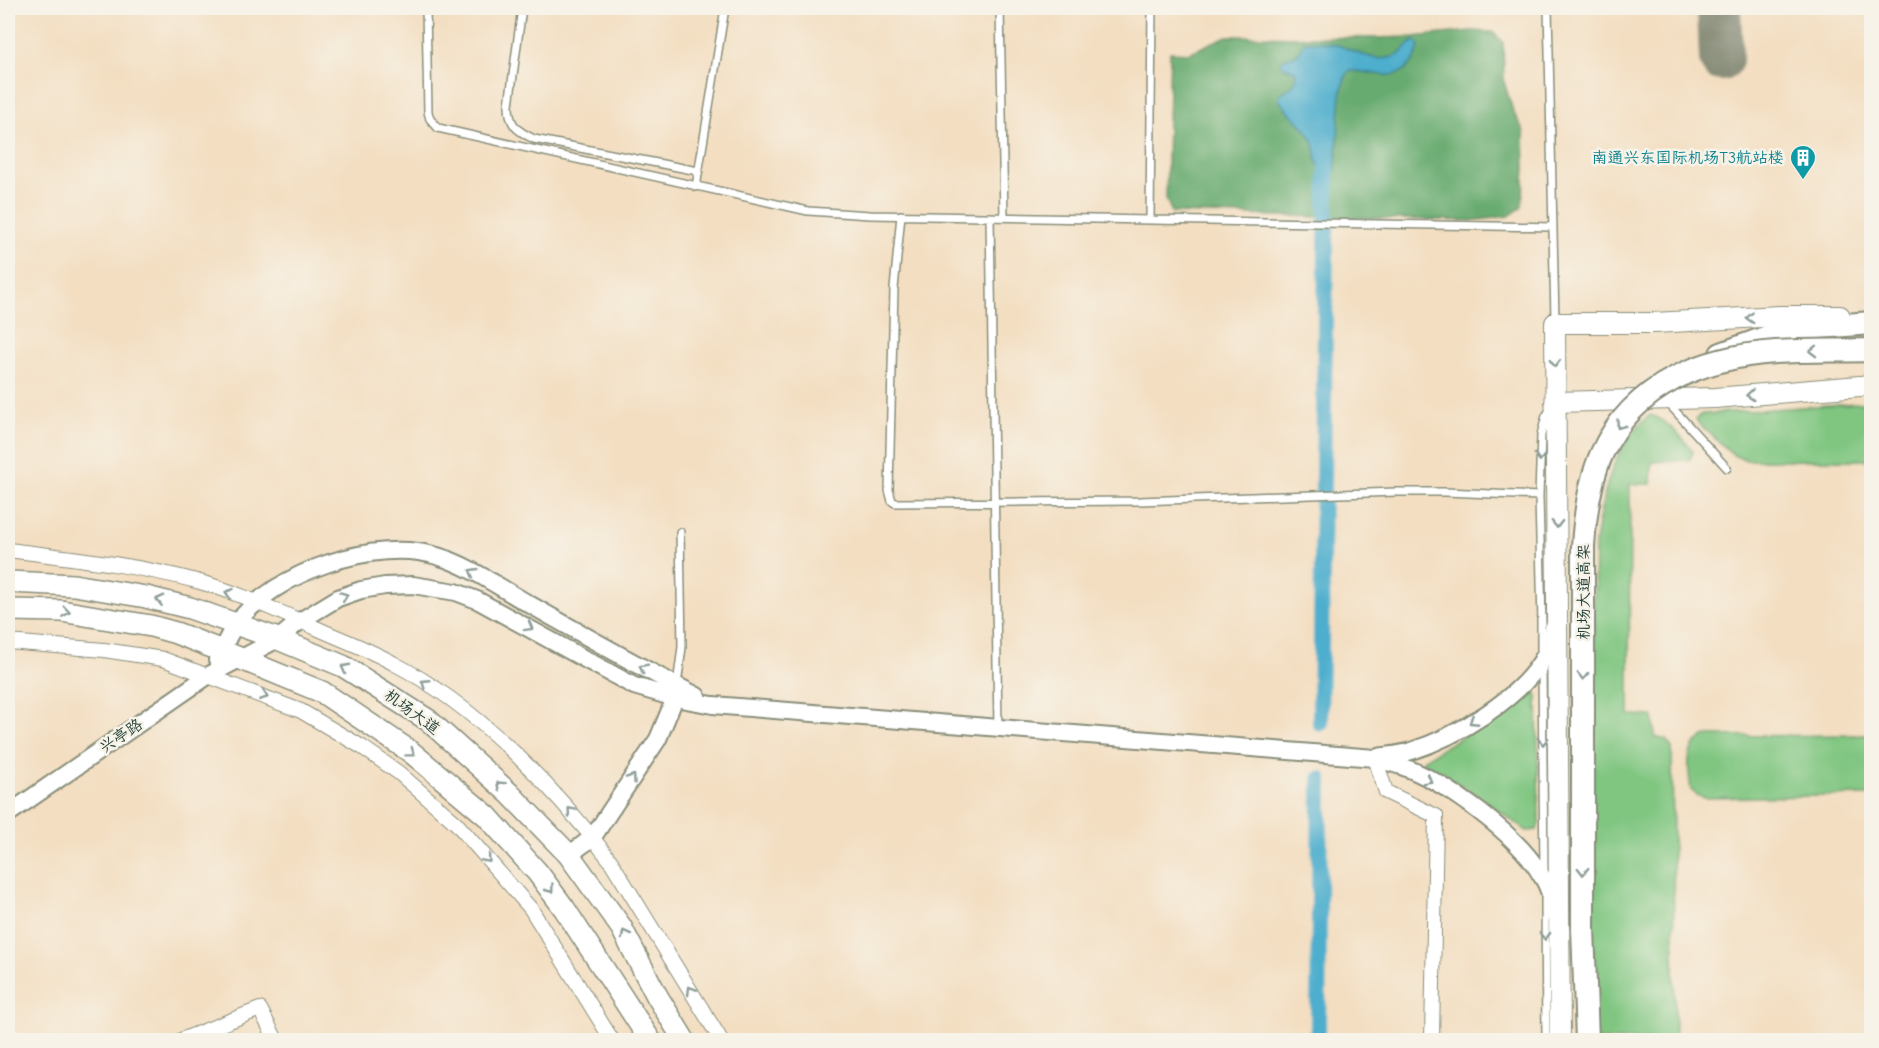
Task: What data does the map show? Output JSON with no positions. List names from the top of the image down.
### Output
{
  "streets": {
    "highway": ["机场大道高架"],
    "main road": ["机场大道"],
    "street": ["兴亭路"]
  },
  "crossings": [
    ["机场大道", "兴亭路"]
  ],
  "one_way": ["机场大道高架"],
  "places": {
    "building": ["南通兴东国际机场T3航站楼"]
  }
}
